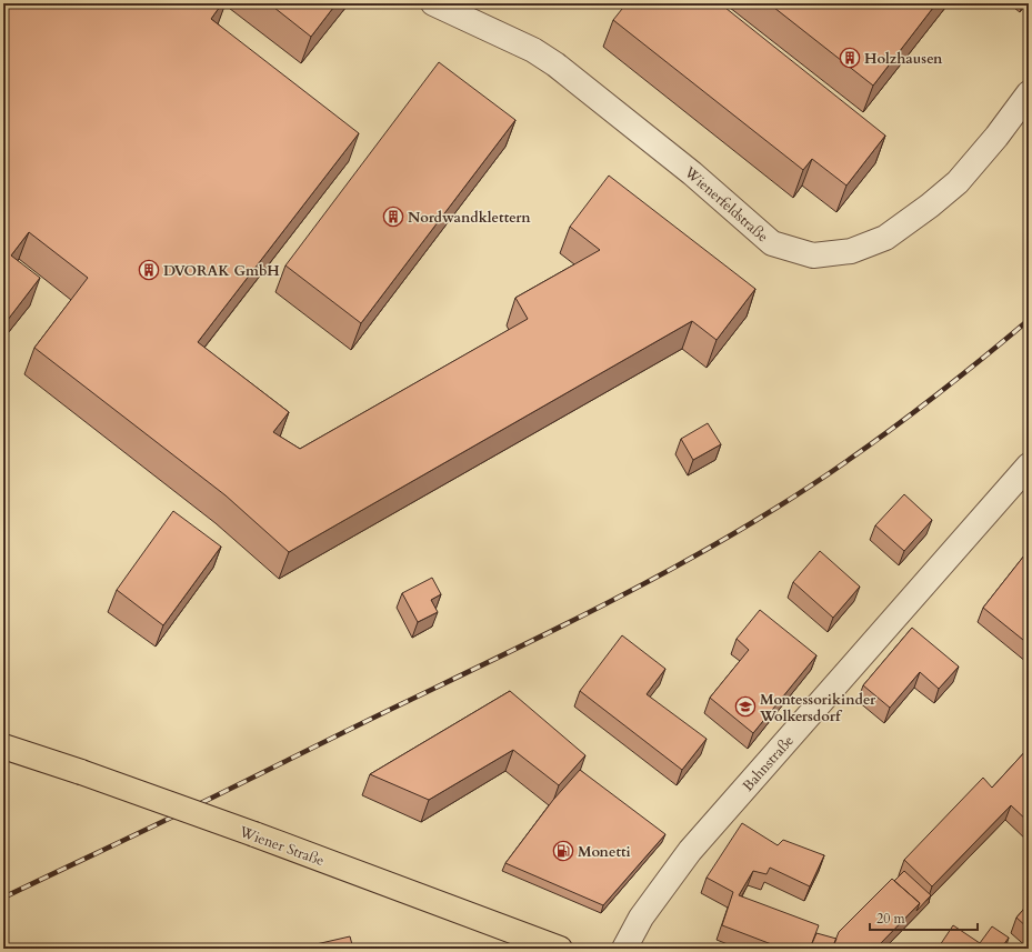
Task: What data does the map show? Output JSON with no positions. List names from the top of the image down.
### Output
{
  "streets": {
    "main road": ["Wiener Straße"],
    "street": ["Wienerfeldstraße", "Bahnstraße"]
  },
  "places": {
    "building": ["Holzhausen", "Nordwandklettern", "DVORAK GmbH"],
    "school or university": ["Montessorikinder Wolkersdorf"],
    "fuel station": ["Monetti"]
  },
  "scale_bar": "20 m"
}
